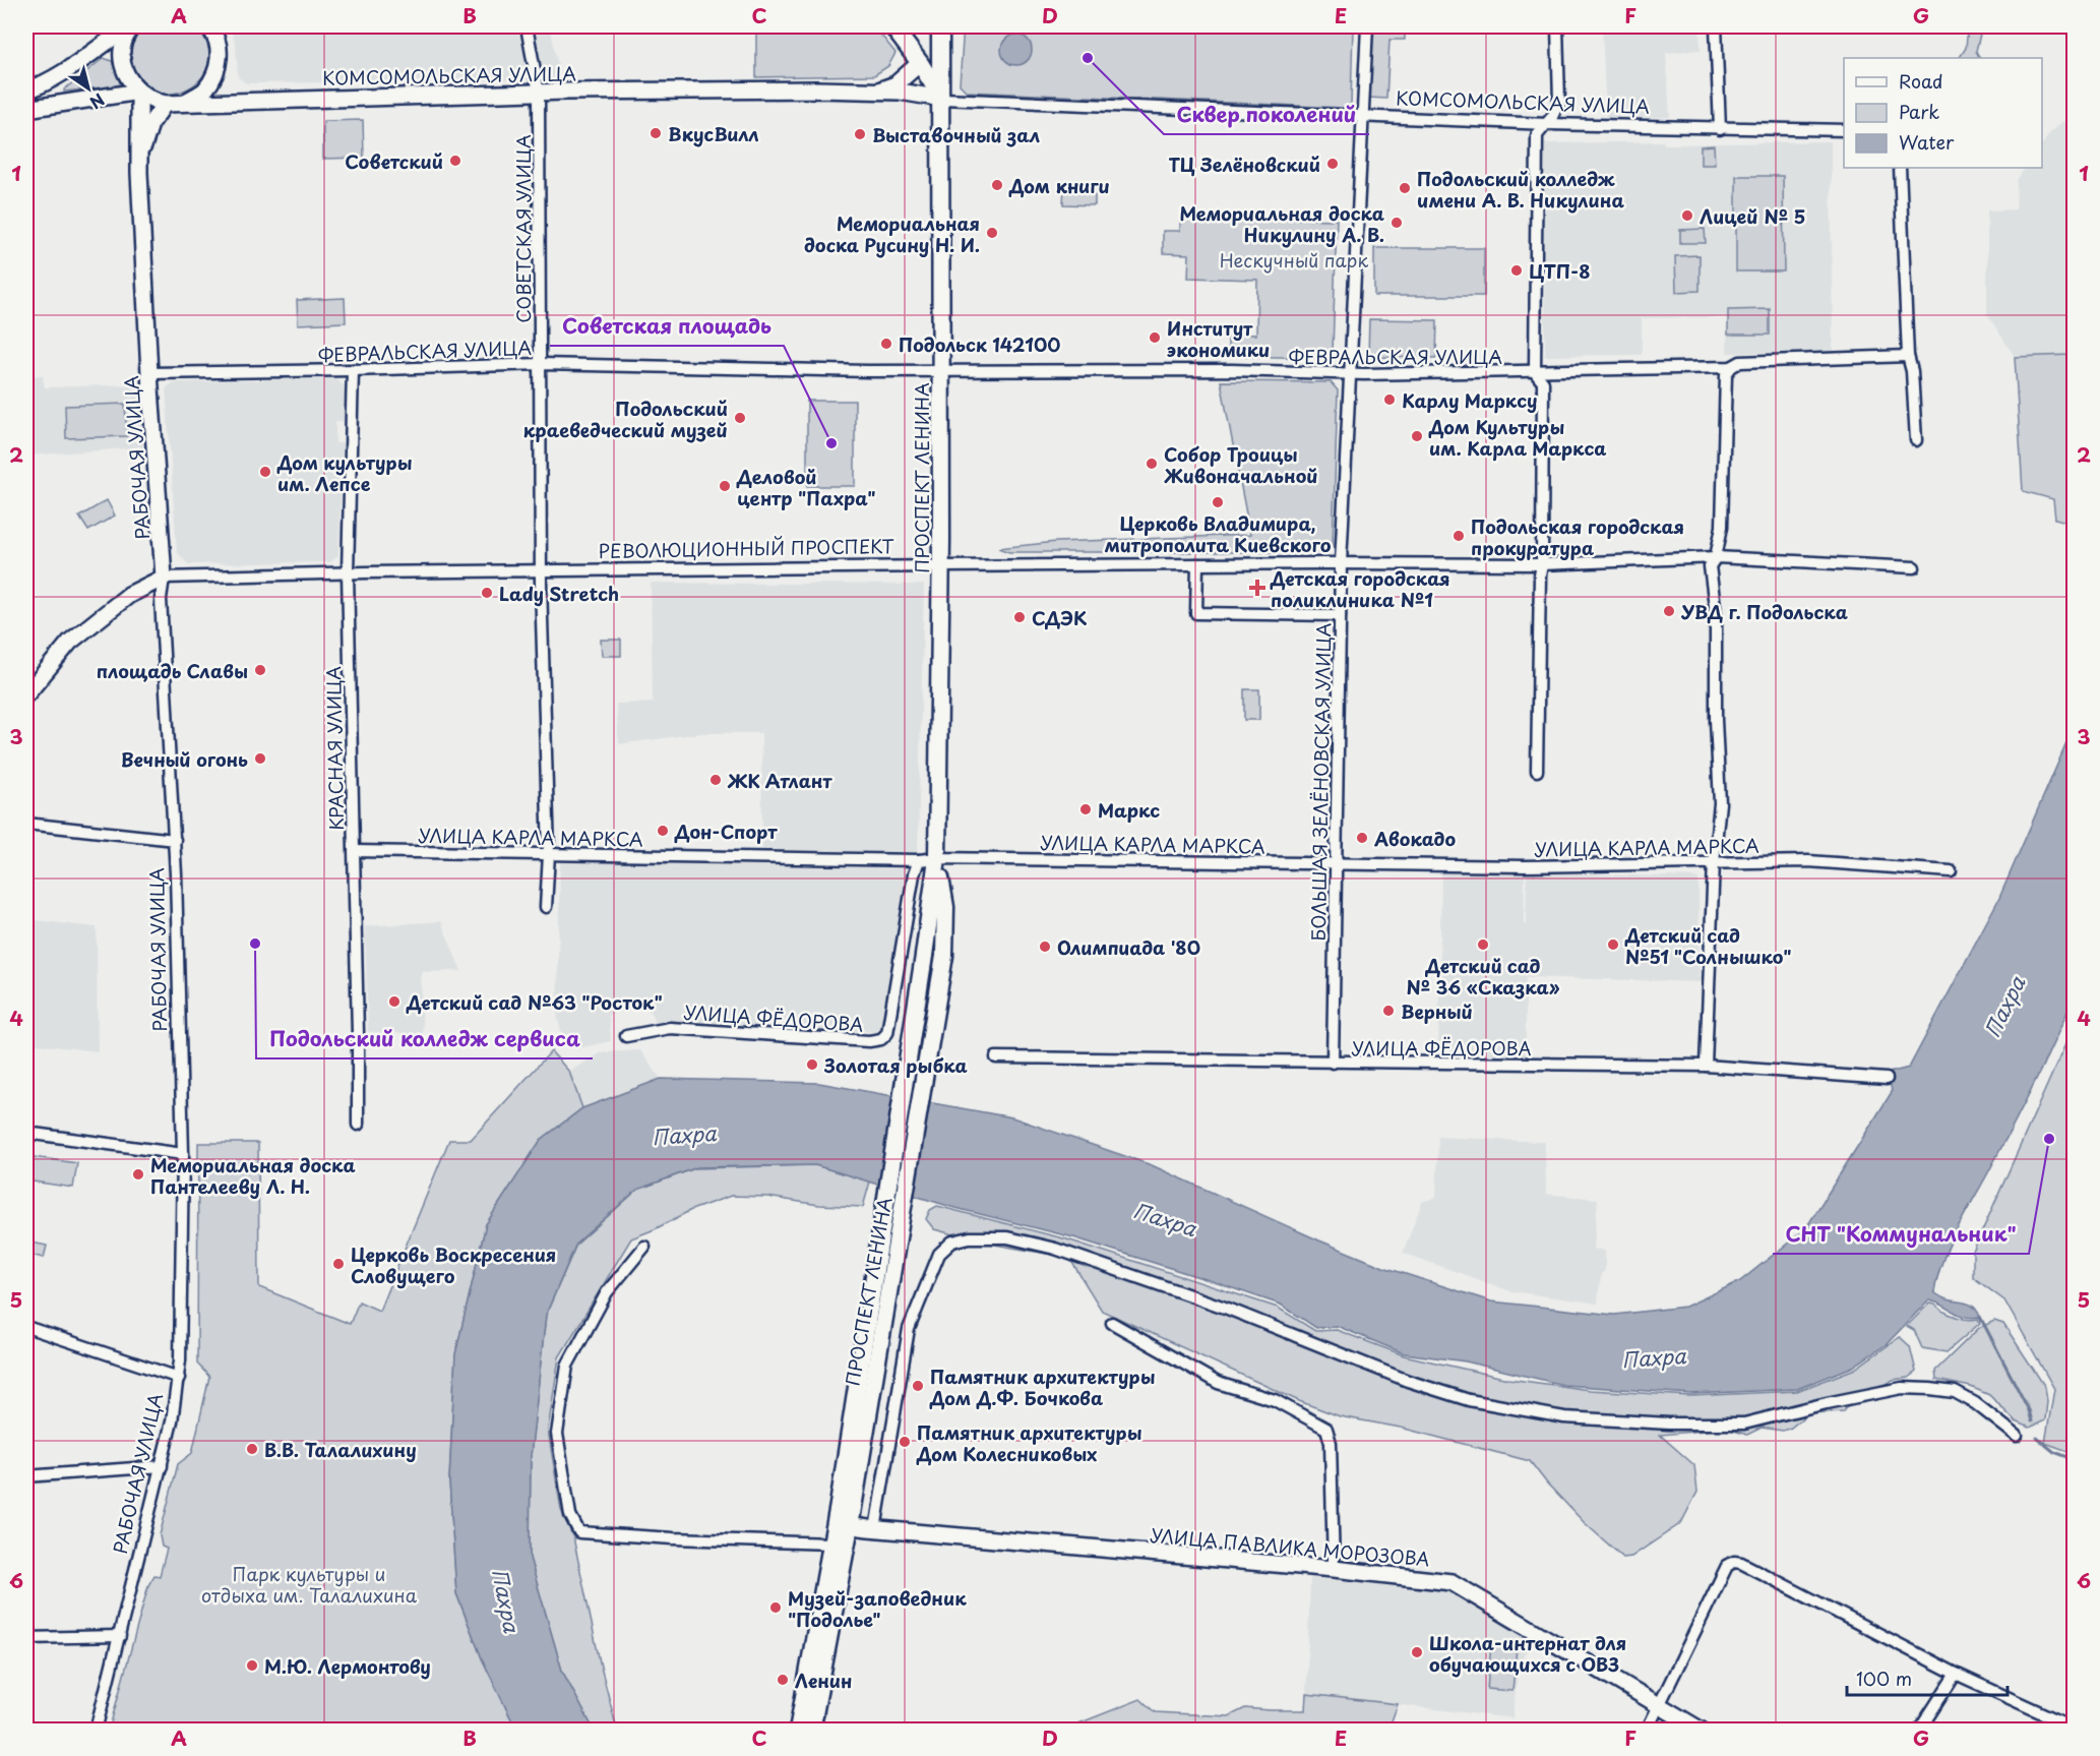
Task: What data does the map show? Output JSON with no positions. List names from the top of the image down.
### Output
{
  "streets": {
    "main road": ["ПРОСПЕКТ ЛЕНИНА"],
    "street": [
      "КОМСОМОЛЬСКАЯ УЛИЦА",
      "СОВЕТСКАЯ УЛИЦА",
      "ФЕВРАЛЬСКАЯ УЛИЦА",
      "РАБОЧАЯ УЛИЦА",
      "РЕВОЛЮЦИОННЫЙ ПРОСПЕКТ",
      "КРАСНАЯ УЛИЦА",
      "БОЛЬШАЯ ЗЕЛЁНОВСКАЯ УЛИЦА",
      "УЛИЦА КАРЛА МАРКСА",
      "УЛИЦА ФЁДОРОВА",
      "УЛИЦА ПАВЛИКА МОРОЗОВА"
    ]
  },
  "crossings": [
    ["КОМСОМОЛЬСКАЯ УЛИЦА", "СОВЕТСКАЯ УЛИЦА"],
    ["КОМСОМОЛЬСКАЯ УЛИЦА", "РАБОЧАЯ УЛИЦА"],
    ["КОМСОМОЛЬСКАЯ УЛИЦА", "ПРОСПЕКТ ЛЕНИНА"],
    ["КОМСОМОЛЬСКАЯ УЛИЦА", "БОЛЬШАЯ ЗЕЛЁНОВСКАЯ УЛИЦА"],
    ["СОВЕТСКАЯ УЛИЦА", "ФЕВРАЛЬСКАЯ УЛИЦА"],
    ["СОВЕТСКАЯ УЛИЦА", "РЕВОЛЮЦИОННЫЙ ПРОСПЕКТ"],
    ["СОВЕТСКАЯ УЛИЦА", "УЛИЦА КАРЛА МАРКСА"],
    ["ФЕВРАЛЬСКАЯ УЛИЦА", "РАБОЧАЯ УЛИЦА"],
    ["ФЕВРАЛЬСКАЯ УЛИЦА", "ПРОСПЕКТ ЛЕНИНА"],
    ["ФЕВРАЛЬСКАЯ УЛИЦА", "КРАСНАЯ УЛИЦА"],
    ["ФЕВРАЛЬСКАЯ УЛИЦА", "БОЛЬШАЯ ЗЕЛЁНОВСКАЯ УЛИЦА"],
    ["РАБОЧАЯ УЛИЦА", "РЕВОЛЮЦИОННЫЙ ПРОСПЕКТ"],
    ["ПРОСПЕКТ ЛЕНИНА", "РЕВОЛЮЦИОННЫЙ ПРОСПЕКТ"],
    ["ПРОСПЕКТ ЛЕНИНА", "УЛИЦА КАРЛА МАРКСА"],
    ["ПРОСПЕКТ ЛЕНИНА", "УЛИЦА ПАВЛИКА МОРОЗОВА"],
    ["РЕВОЛЮЦИОННЫЙ ПРОСПЕКТ", "КРАСНАЯ УЛИЦА"],
    ["РЕВОЛЮЦИОННЫЙ ПРОСПЕКТ", "БОЛЬШАЯ ЗЕЛЁНОВСКАЯ УЛИЦА"],
    ["КРАСНАЯ УЛИЦА", "УЛИЦА КАРЛА МАРКСА"],
    ["БОЛЬШАЯ ЗЕЛЁНОВСКАЯ УЛИЦА", "УЛИЦА КАРЛА МАРКСА"],
    ["БОЛЬШАЯ ЗЕЛЁНОВСКАЯ УЛИЦА", "УЛИЦА ФЁДОРОВА"],
    ["УЛИЦА КАРЛА МАРКСА", "УЛИЦА ФЁДОРОВА"]
  ],
  "water": ["Пахра"],
  "parks": ["Нескучный парк", "Парк культуры и отдыха им. Талалихина"],
  "places": {
    "other": [
      "Сквер поколений",
      "ВкусВилл",
      "Выставочный зал",
      "Советский",
      "ТЦ Зелёновский",
      "Дом книги",
      "Подольский колледж имени А. В. Никулина",
      "Лицей № 5",
      "Мемориальная доска Никулину А. В.",
      "Мемориальная доска Русину Н. И.",
      "ЦТП-8",
      "Институт экономики",
      "Подольск 142100",
      "Карлу Марксу",
      "Подольский краеведческий музей",
      "Дом Культуры им. Карла Маркса",
      "Советская площадь",
      "Собор Троицы Живоначальной",
      "Дом культуры им. Лепсе",
      "Деловой центр \"Пахра\"",
      "Церковь Владимира, митрополита Киевского",
      "Подольская городская прокуратура",
      "Lady Stretch",
      "УВД г. Подольска",
      "СДЭК",
      "площадь Славы",
      "Вечный огонь",
      "ЖК Атлант",
      "Маркс",
      "Дон-Спорт",
      "Авокадо",
      "Подольский колледж сервиса",
      "Детский сад № 36 «Сказка»",
      "Детский сад №51 \"Солнышко\"",
      "Олимпиада '80",
      "Детский сад №63 \"Росток\"",
      "Верный",
      "Золотая рыбка",
      "СНТ \"Коммунальник\"",
      "Мемориальная доска Пантелееву Л. Н.",
      "Церковь Воскресения Словущего",
      "Памятник архитектуры Дом Д.Ф. Бочкова",
      "Памятник архитектуры Дом Колесниковых",
      "В.В. Талалихину",
      "Музей-заповедник \"Подолье\"",
      "Школа-интернат для обучающихся с ОВЗ",
      "М.Ю. Лермонтову",
      "Ленин"
    ],
    "health": ["Детская городская поликлиника №1"]
  },
  "legend": ["Road", "Park", "Water"],
  "scale_bar": "100 m",
  "north": "bottom right",
  "grid": {
    "columns": [
      "A",
      "B",
      "C",
      "D",
      "E",
      "F",
      "G"
    ],
    "rows": [
      "1",
      "2",
      "3",
      "4",
      "5",
      "6"
    ]
  }
}
